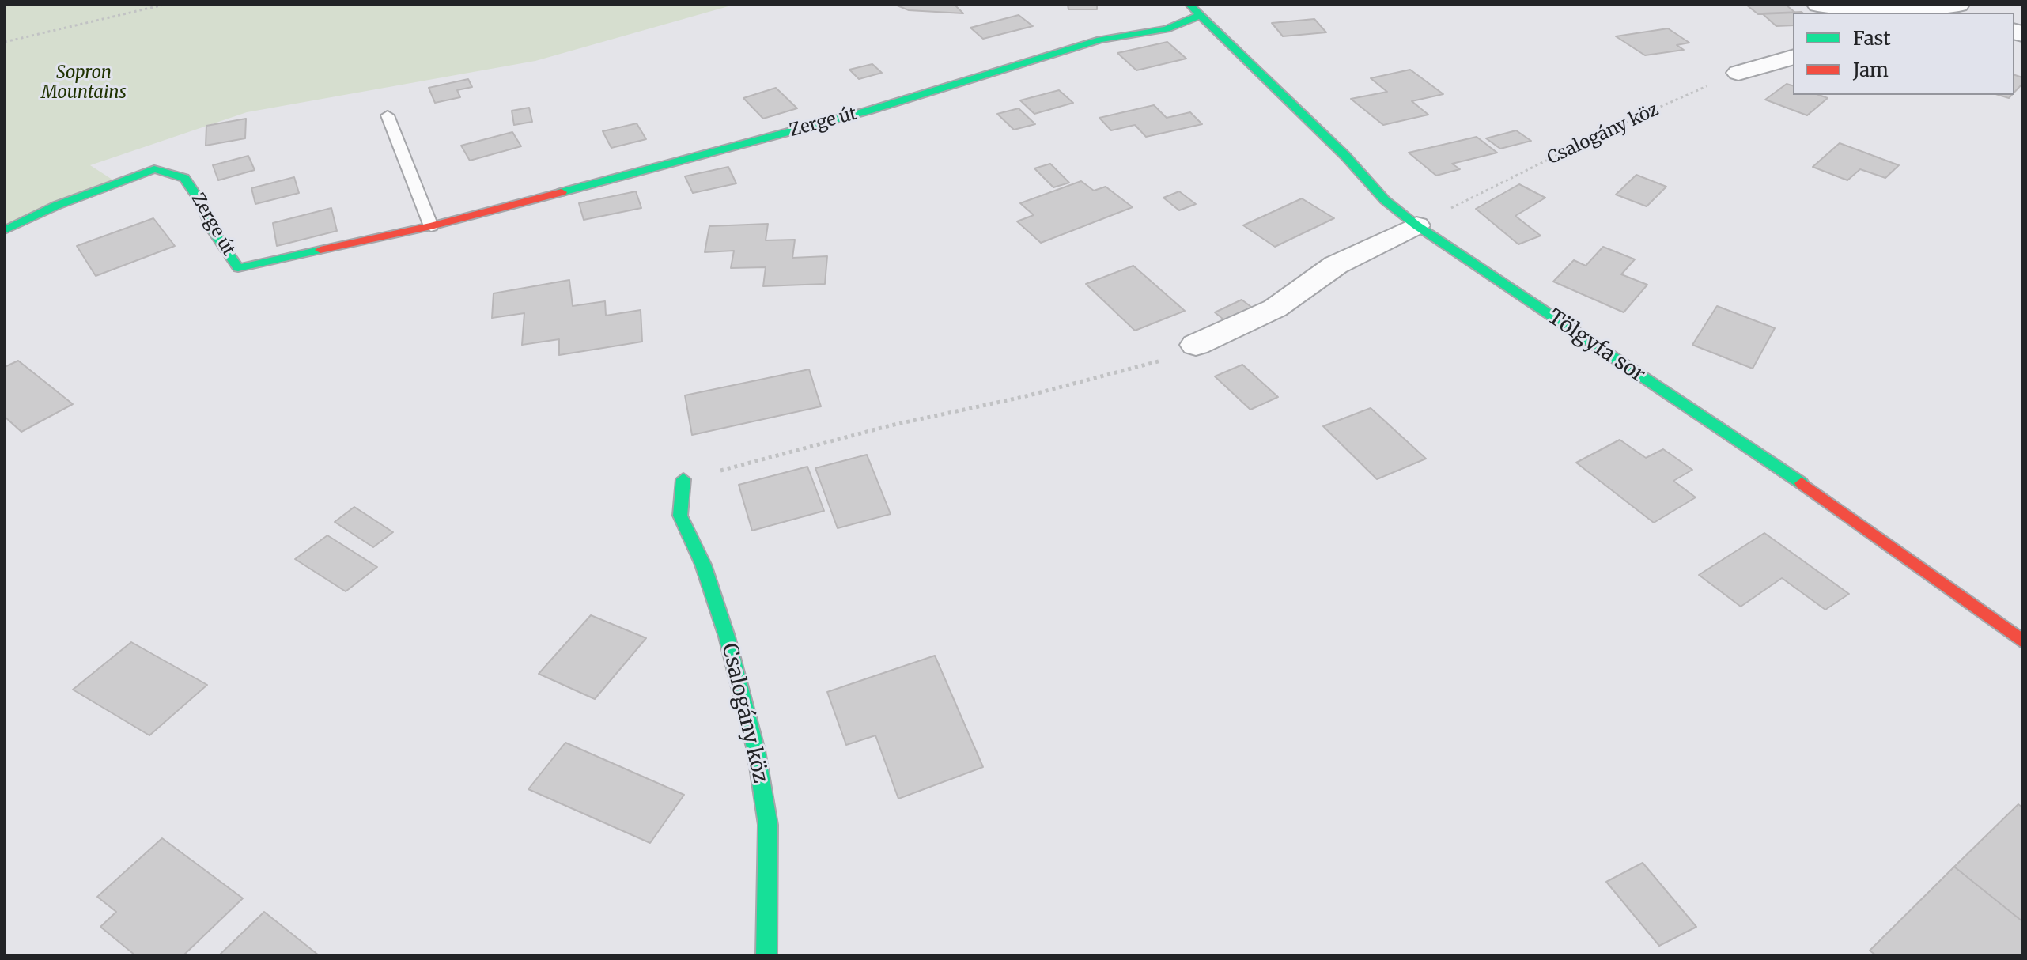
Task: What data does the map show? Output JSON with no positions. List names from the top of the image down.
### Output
{
  "streets": {
    "street": ["Zerge út", "Csalogány köz", "Tölgyfa sor"]
  },
  "crossings": [
    ["Zerge út", "Tölgyfa sor"],
    ["Csalogány köz", "Tölgyfa sor"]
  ],
  "parks": ["Sopron Mountains"],
  "legend": ["Fast", "Jam"]
}
